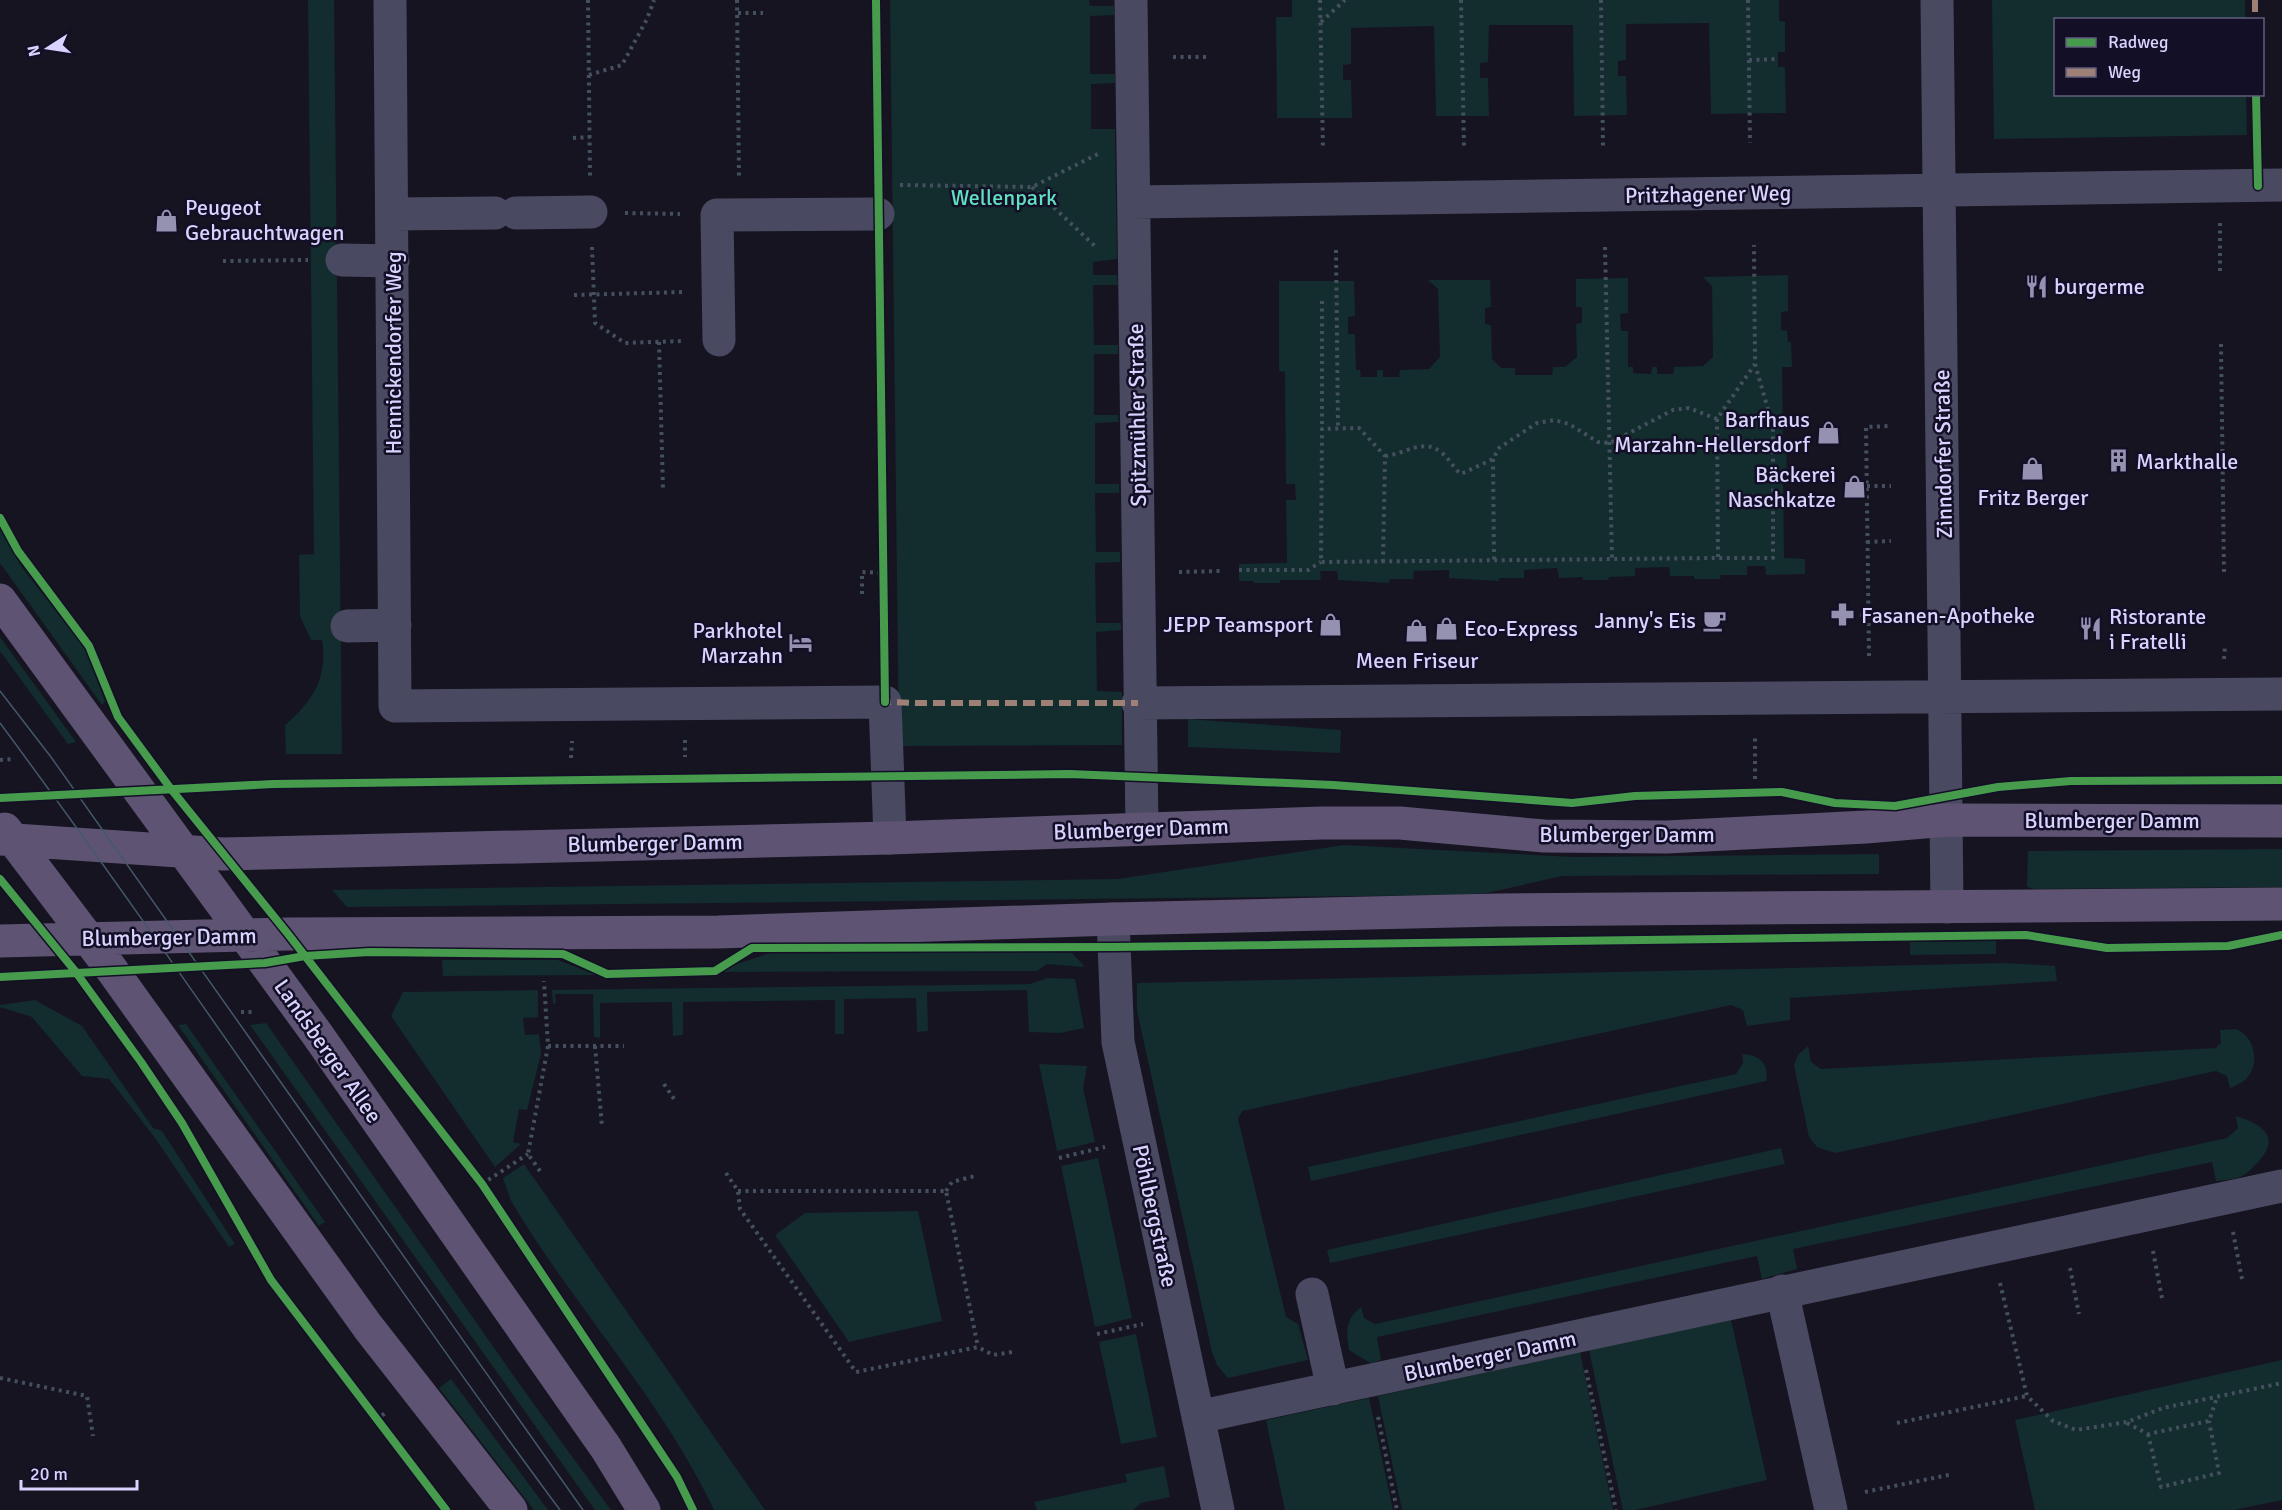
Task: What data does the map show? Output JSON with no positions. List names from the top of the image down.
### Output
{
  "streets": {
    "main road": ["Blumberger Damm", "Landsberger Allee"],
    "street": [
      "Pritzhagener Weg",
      "Hennickendorfer Weg",
      "Spitzmühler Straße",
      "Zinndorfer Straße",
      "Pöhlbergstraße"
    ]
  },
  "crossings": [
    ["Pritzhagener Weg", "Spitzmühler Straße"],
    ["Pritzhagener Weg", "Zinndorfer Straße"],
    ["Hennickendorfer Weg", "Blumberger Damm"],
    ["Spitzmühler Straße", "Blumberger Damm"],
    ["Zinndorfer Straße", "Blumberger Damm"],
    ["Blumberger Damm", "Landsberger Allee"],
    ["Blumberger Damm", "Pöhlbergstraße"]
  ],
  "parks": ["Wellenpark"],
  "places": {
    "shop": [
      "Peugeot Gebrauchtwagen",
      "Barfhaus Marzahn-Hellersdorf",
      "Fritz Berger",
      "Bäckerei Naschkatze",
      "JEPP Teamsport",
      "Eco-Express",
      "Meen Friseur"
    ],
    "restaurant": ["burgerme", "Ristorante i Fratelli"],
    "building": ["Markthalle"],
    "pharmacy": ["Fasanen-Apotheke"],
    "cafe": ["Janny's Eis"],
    "hotel": ["Parkhotel Marzahn"]
  },
  "legend": ["Radweg", "Weg"],
  "scale_bar": "20 m",
  "north": "left"
}
